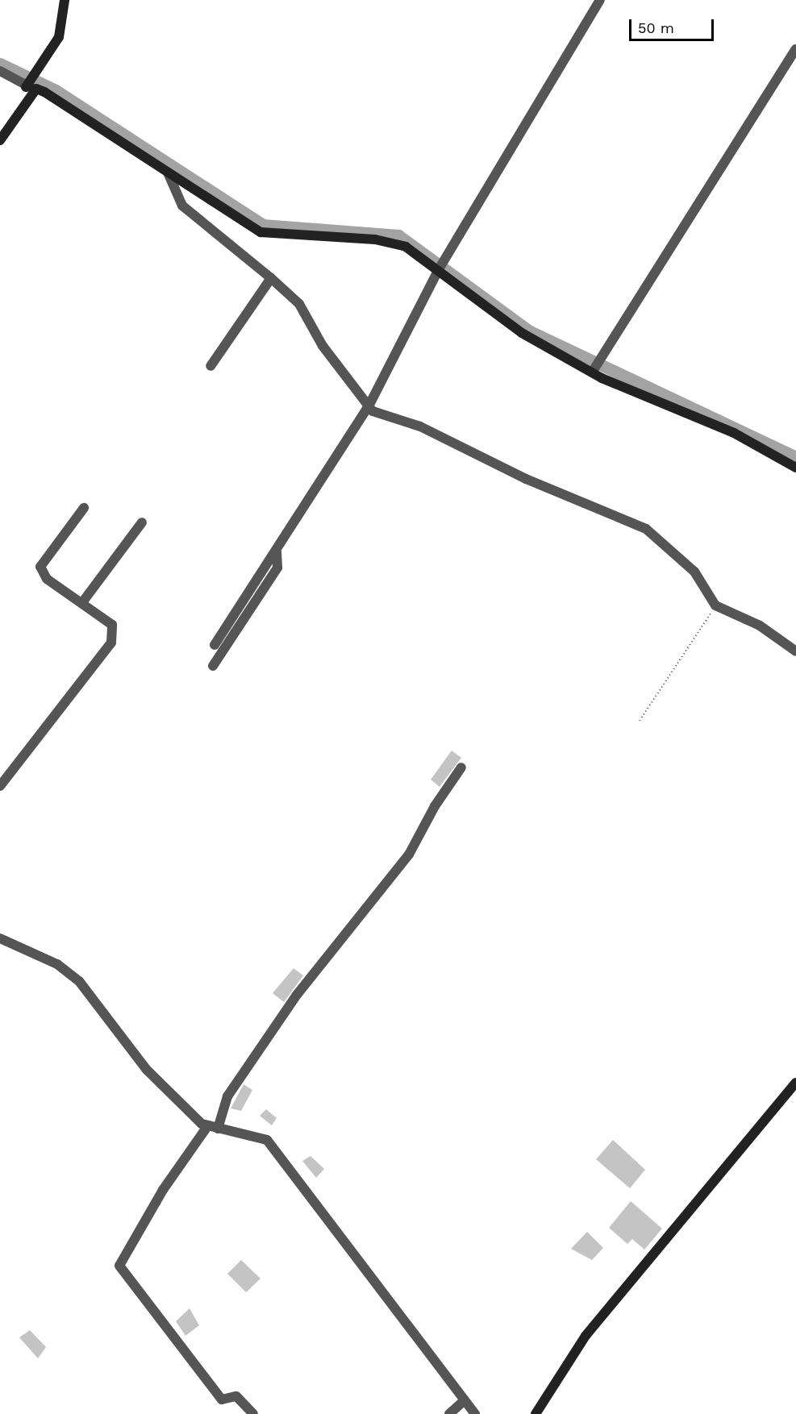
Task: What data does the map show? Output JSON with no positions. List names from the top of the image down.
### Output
{
  "scale_bar": "50 m"
}
